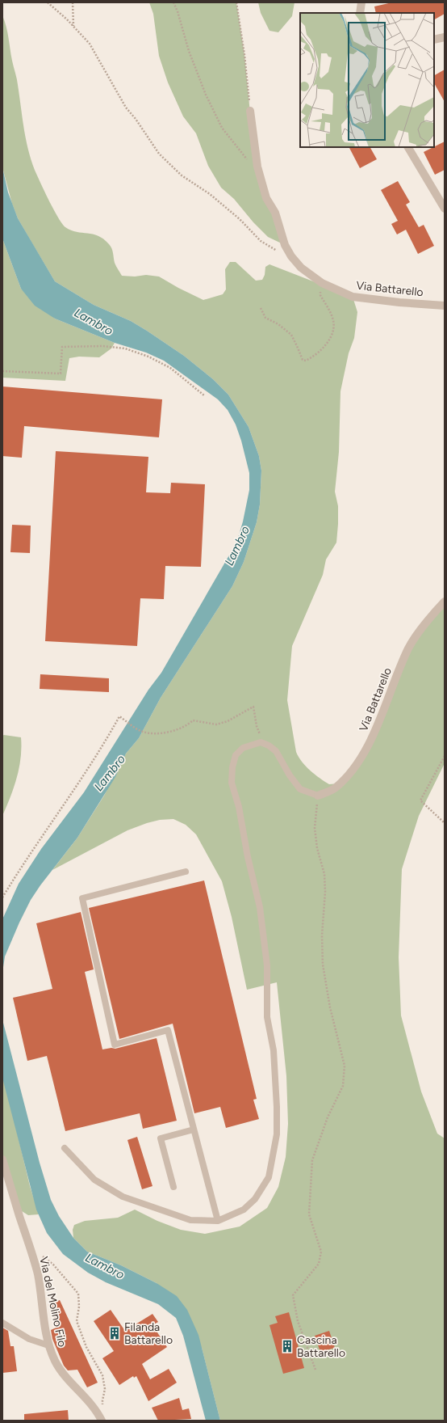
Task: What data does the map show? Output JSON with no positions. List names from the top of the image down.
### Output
{
  "streets": {
    "street": ["Via Battarello", "Via del Molino Filo"]
  },
  "water": ["Lambro"],
  "places": {
    "building": ["Filanda Battarello", "Cascina Battarello"]
  }
}
